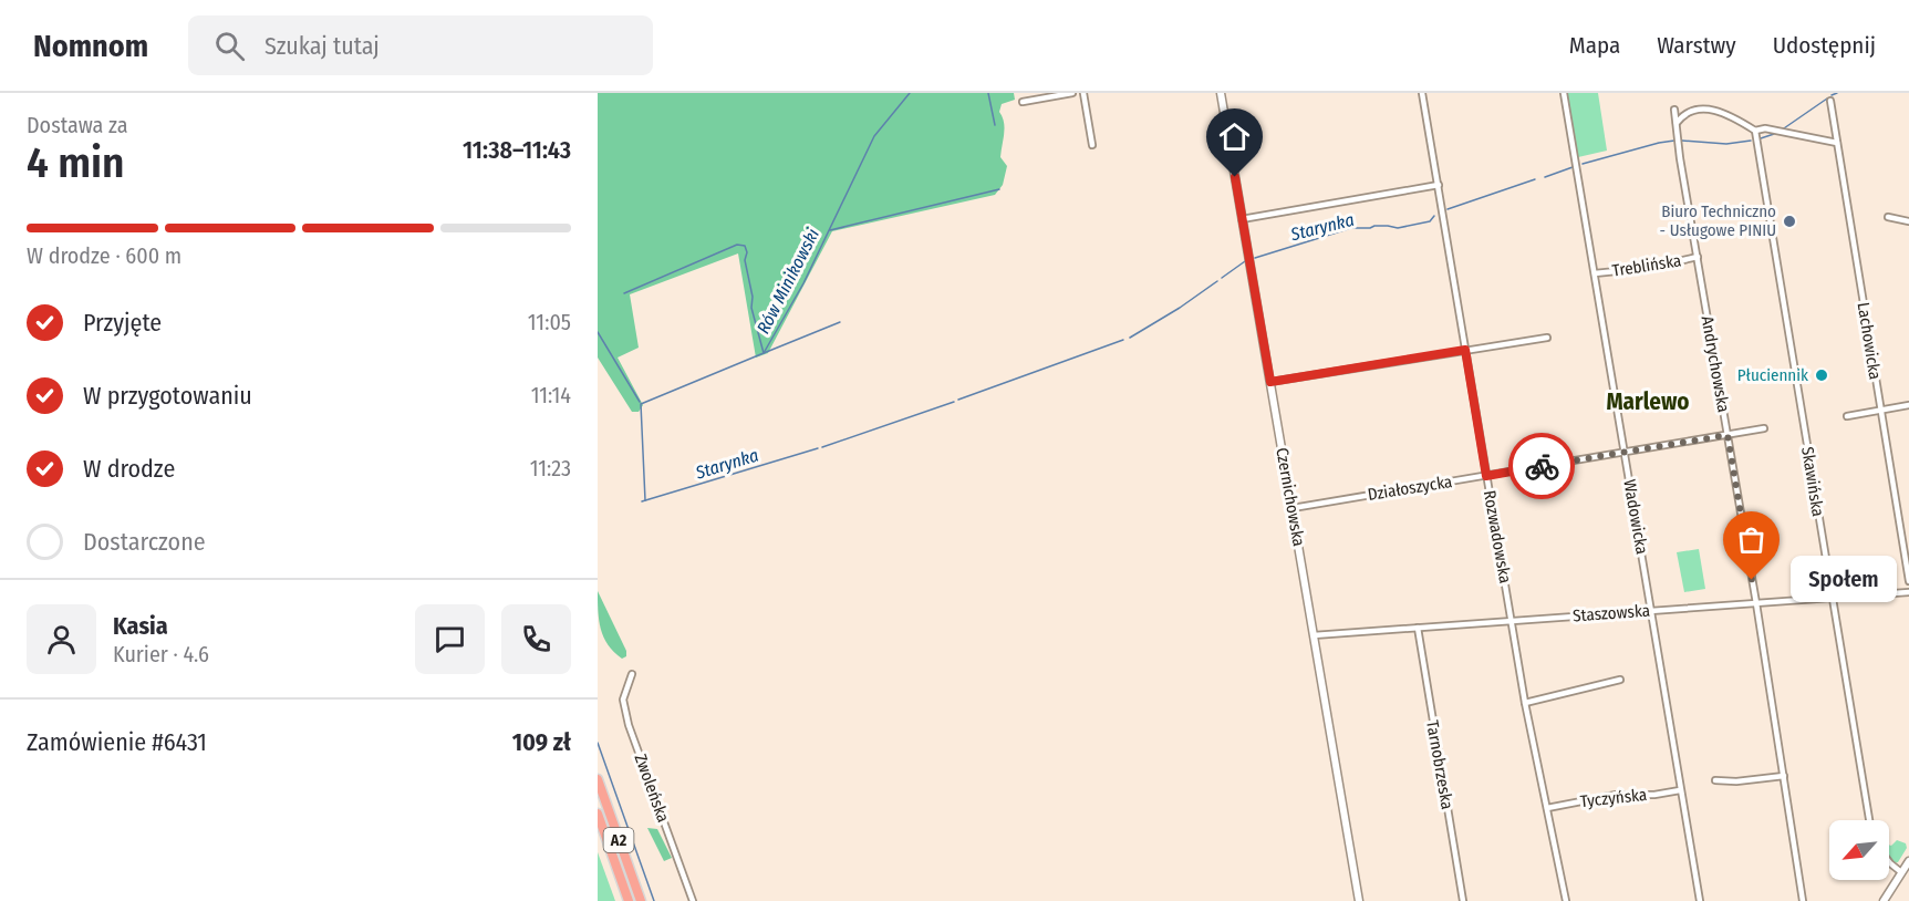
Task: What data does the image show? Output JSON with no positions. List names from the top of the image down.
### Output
{
  "streets": {
    "highway": ["A2"],
    "street": [
      "Treblińska",
      "Lachowicka",
      "Andrychowska",
      "Skawińska",
      "Działoszycka",
      "Czernichowska",
      "Wadowicka",
      "Rozwadowska",
      "Staszowska",
      "Tarnobrzeska",
      "Zwoleńska",
      "Tyczyńska"
    ]
  },
  "crossings": [
    ["Treblińska", "Andrychowska"],
    ["Treblińska", "Wadowicka"],
    ["Andrychowska", "Działoszycka"],
    ["Andrychowska", "Staszowska"],
    ["Skawińska", "Staszowska"],
    ["Działoszycka", "Czernichowska"],
    ["Działoszycka", "Wadowicka"],
    ["Działoszycka", "Rozwadowska"],
    ["Czernichowska", "Staszowska"],
    ["Wadowicka", "Staszowska"],
    ["Wadowicka", "Tyczyńska"],
    ["Rozwadowska", "Staszowska"],
    ["Rozwadowska", "Tyczyńska"],
    ["Staszowska", "Tarnobrzeska"]
  ],
  "districts": ["Marlewo"],
  "water": ["Starynka", "Rów Minikowski"],
  "places": ["Biuro Techniczno - Usługowe PINIU", "Płuciennik", "Społem"],
  "north": "bottom left",
  "page": {
    "header": "Nomnom",
    "search": "Szukaj tutaj",
    "nav": ["Mapa", "Warstwy", "Udostępnij"],
    "heading": ["4 min", "Dostawa za", "11:38–11:43"],
    "panel": [
      "Kasia",
      "Kurier · 4.6",
      "Zamówienie #6431",
      "109 zł"
    ],
    "bar": "W drodze · 600 m",
    "list": [
      ["Przyjęte", "11:05"],
      ["W przygotowaniu", "11:14"],
      ["W drodze", "11:23"],
      "Dostarczone"
    ],
    "bubble": "Społem"
  }
}
